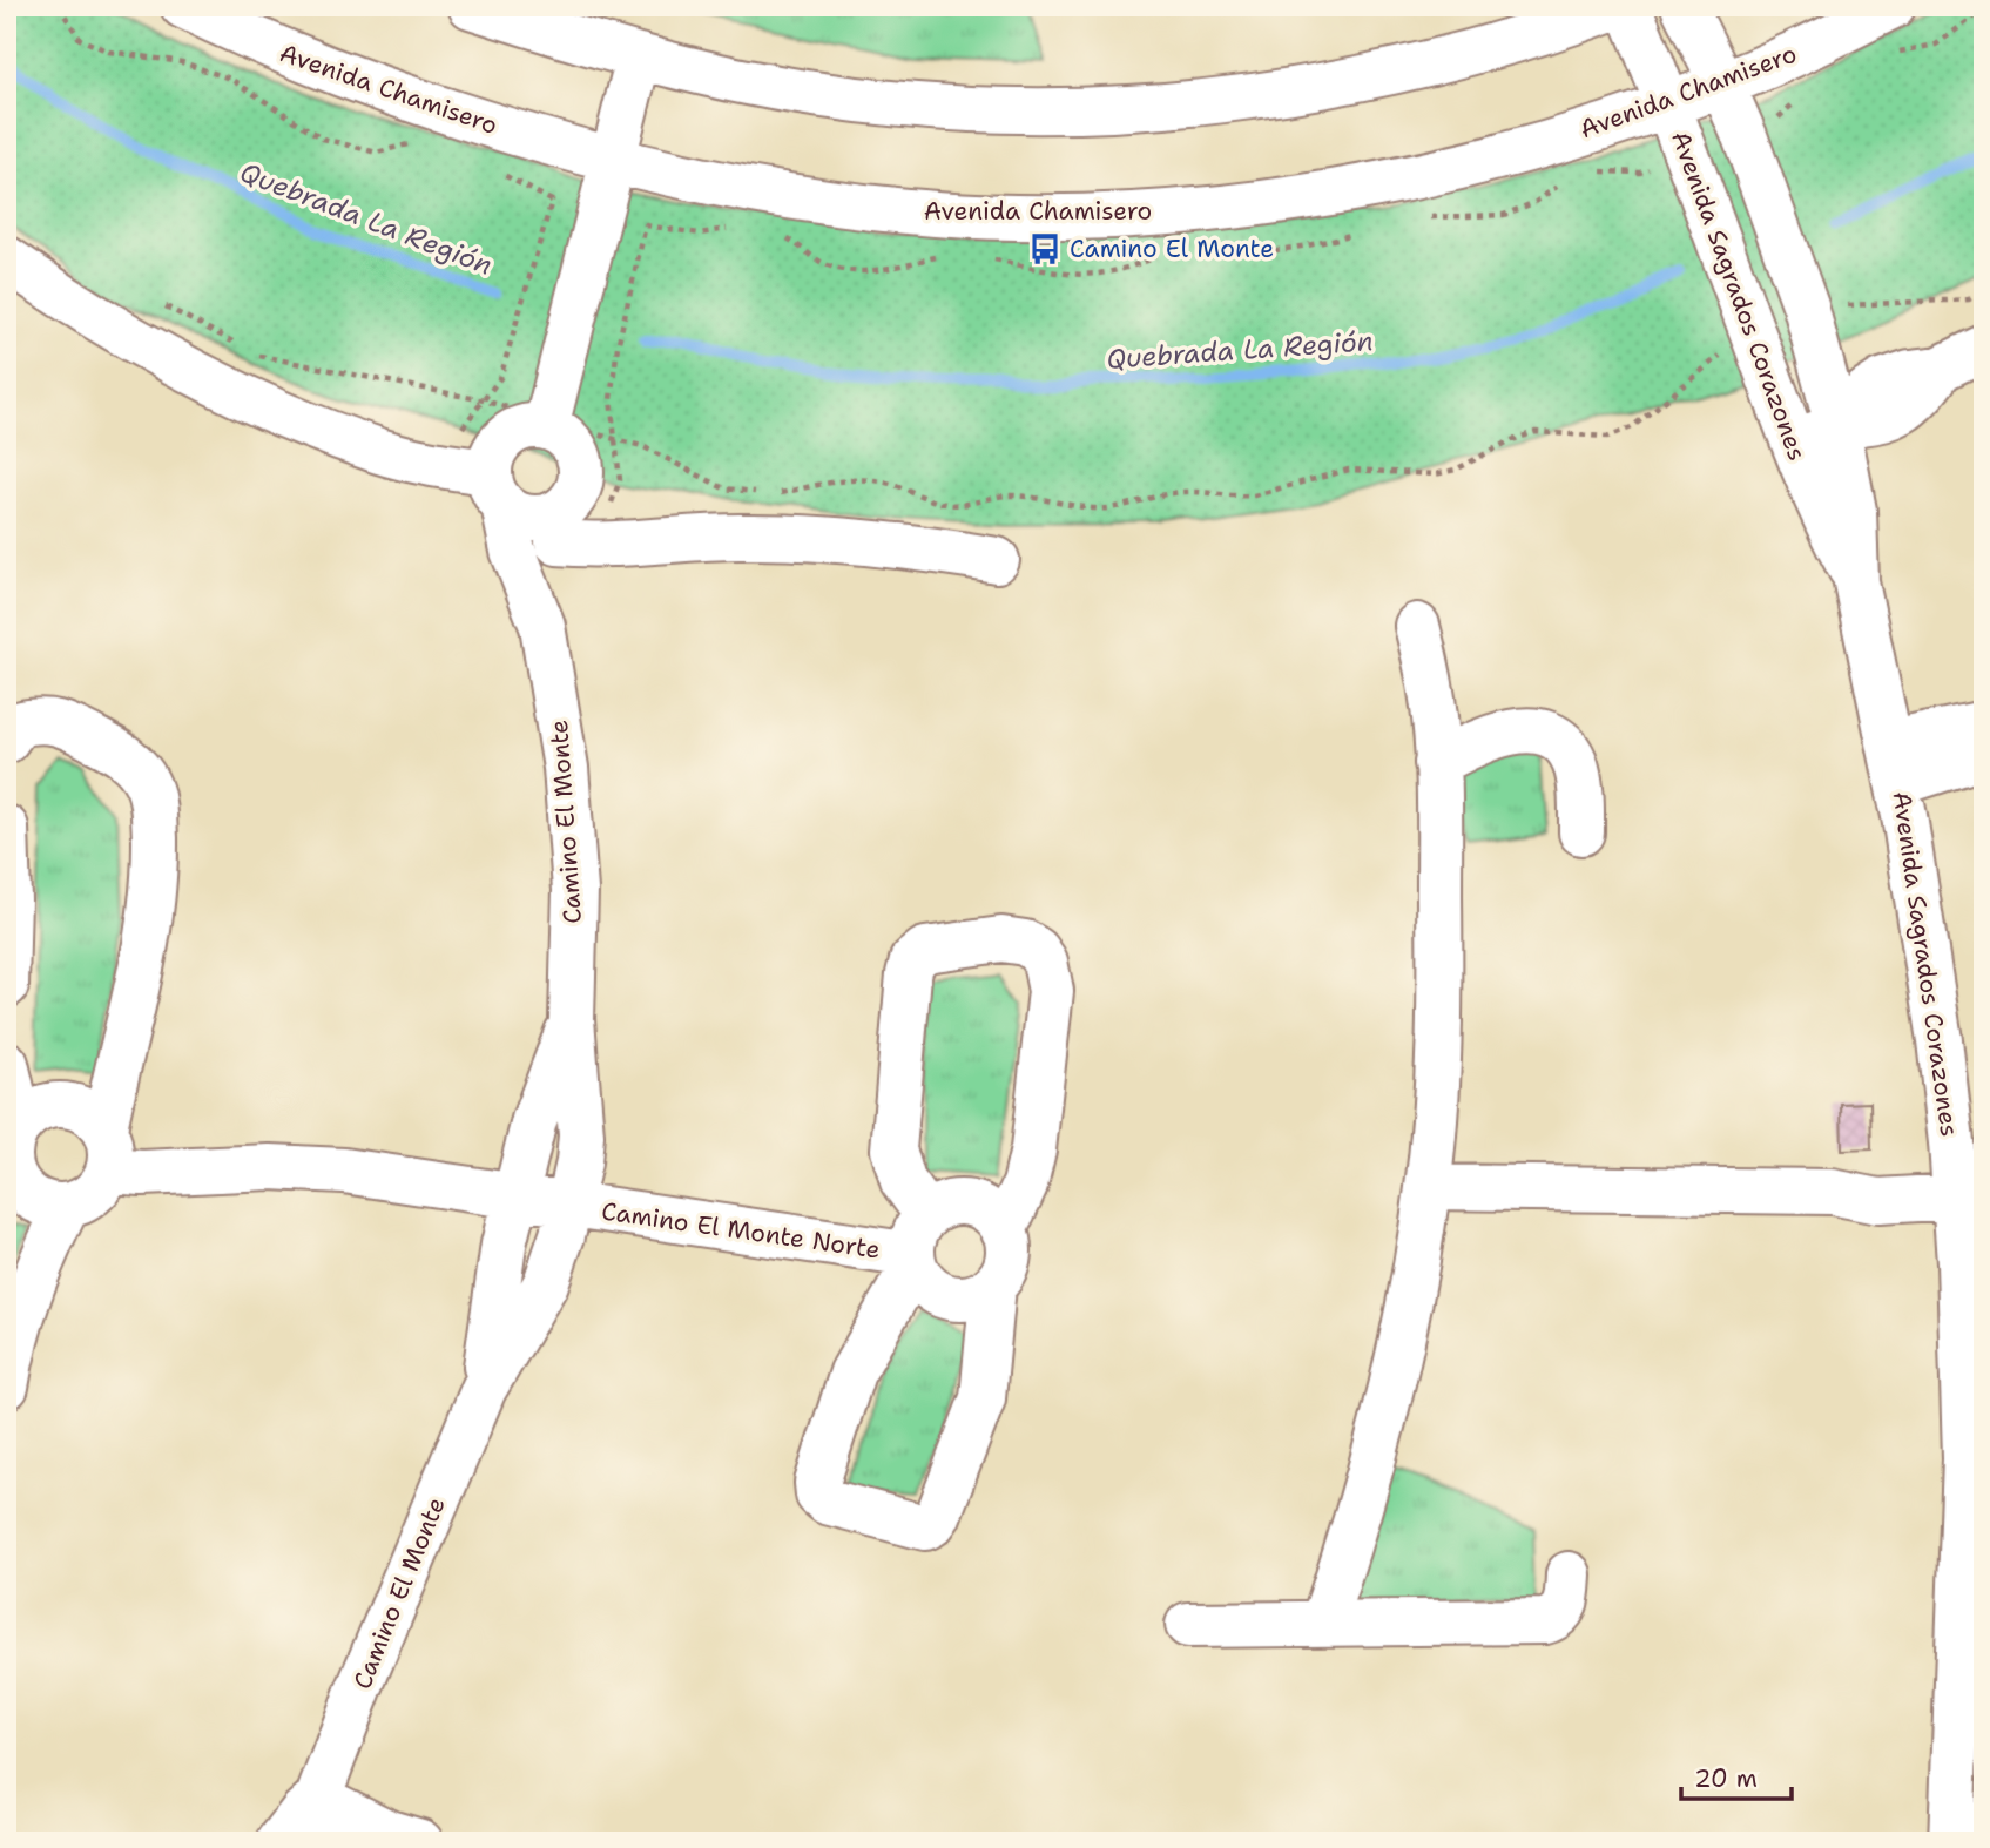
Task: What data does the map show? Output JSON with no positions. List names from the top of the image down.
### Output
{
  "streets": {
    "street": [
      "Avenida Chamisero",
      "Avenida Sagrados Corazones",
      "Camino El Monte",
      "Camino El Monte Norte"
    ]
  },
  "crossings": [
    ["Avenida Chamisero", "Avenida Sagrados Corazones"],
    ["Camino El Monte", "Camino El Monte Norte"]
  ],
  "water": ["Quebrada La Región"],
  "places": {
    "bus stop": ["Camino El Monte"]
  },
  "scale_bar": "20 m"
}
